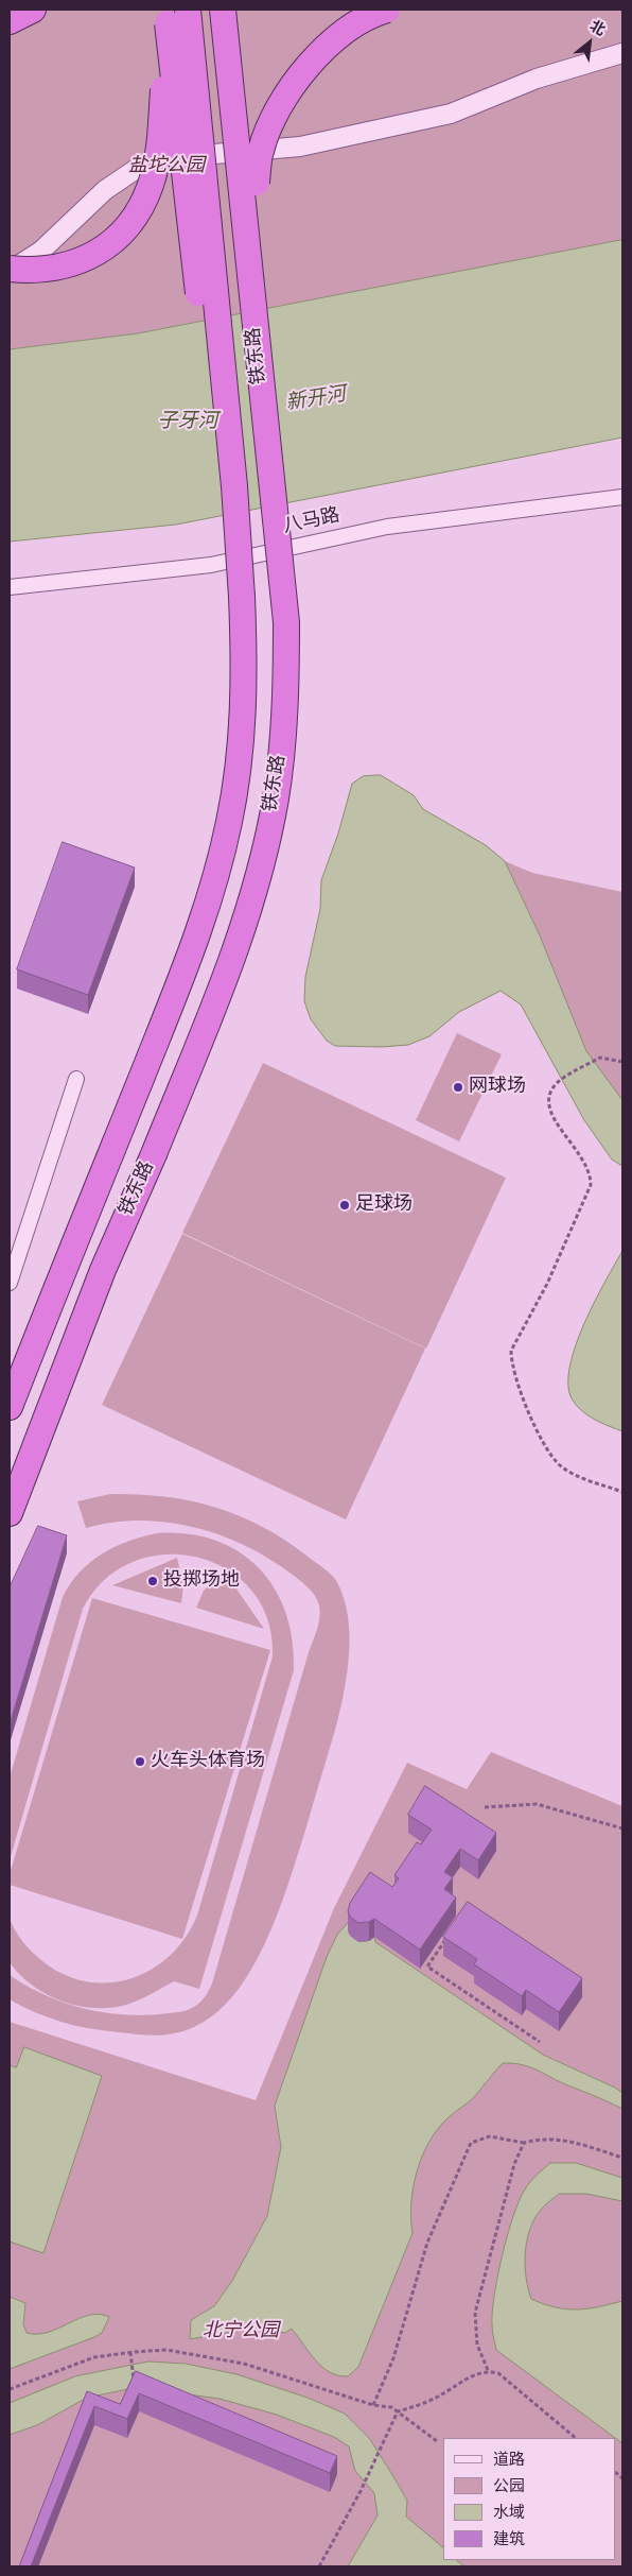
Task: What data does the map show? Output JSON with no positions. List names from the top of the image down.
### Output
{
  "streets": {
    "highway": ["铁东路"],
    "street": ["八马路"]
  },
  "water": ["新开河", "子牙河"],
  "parks": ["盐坨公园", "北宁公园"],
  "places": [
    "网球场",
    "足球场",
    "投掷场地",
    "火车头体育场"
  ],
  "legend": [
    "道路",
    "公园",
    "水域",
    "建筑"
  ],
  "north": "top right"
}
